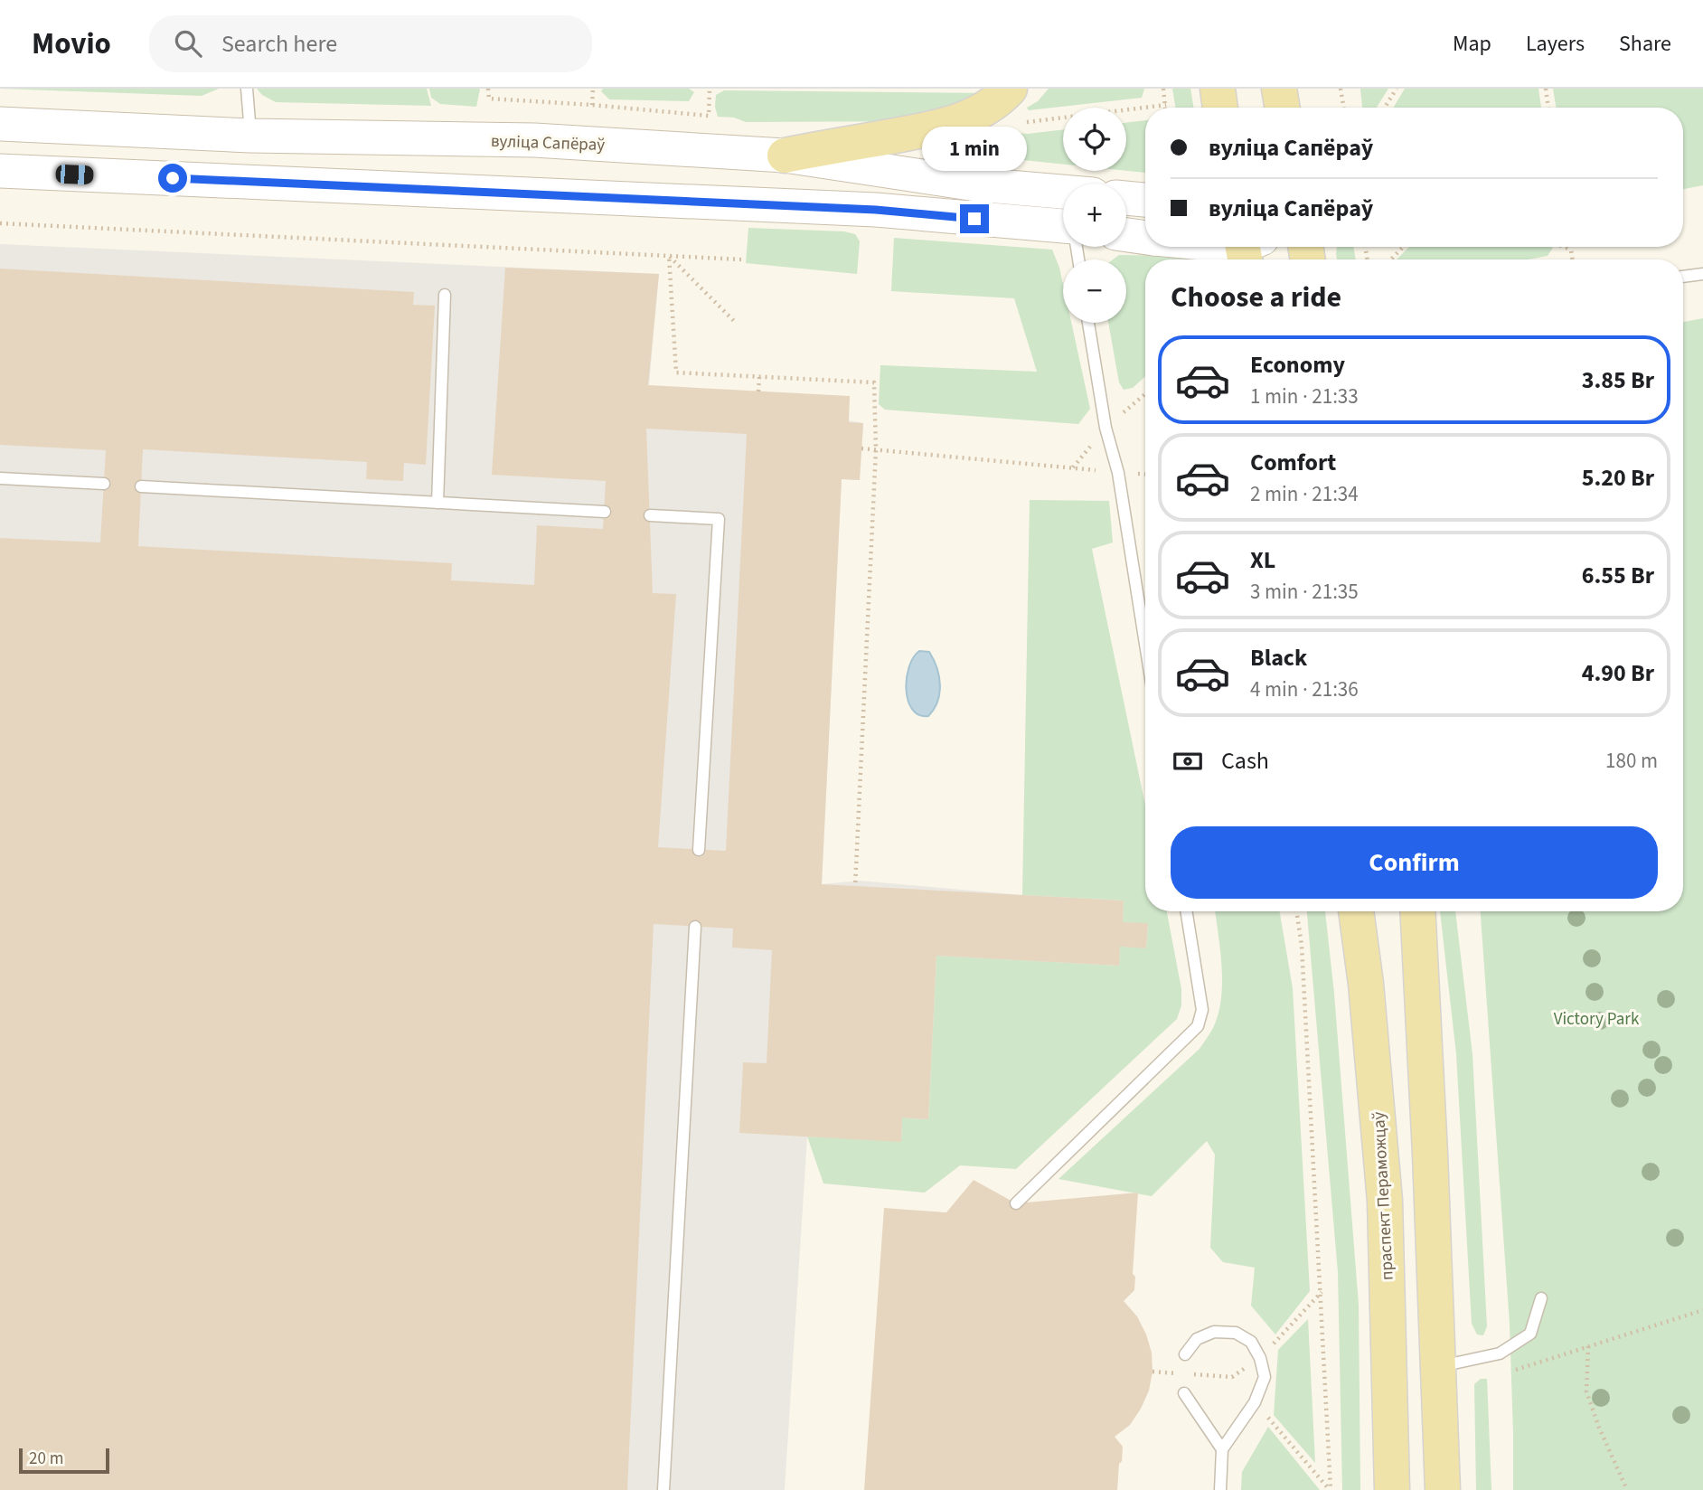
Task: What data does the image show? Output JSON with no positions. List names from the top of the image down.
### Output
{
  "streets": {
    "main road": ["вуліца Сапёраў", "праспект Пераможцаў"]
  },
  "parks": ["Victory Park"],
  "scale_bar": "20 m",
  "page": {
    "header": "Movio",
    "search": "Search here",
    "nav": ["Map", "Layers", "Share"],
    "map_buttons": ["+", "−"],
    "banner": ["вуліца Сапёраў", "вуліца Сапёраў"],
    "bubble": "1 min",
    "heading": "Choose a ride",
    "list": [
      {
        "name": "Economy",
        "note": "1 min · 21:33",
        "value": "3.85 Br"
      },
      {
        "name": "Comfort",
        "note": "2 min · 21:34",
        "value": "5.20 Br"
      },
      {
        "name": "XL",
        "note": "3 min · 21:35",
        "value": "6.55 Br"
      },
      {
        "name": "Black",
        "note": "4 min · 21:36",
        "value": "4.90 Br"
      }
    ],
    "pay": ["Cash", "180 m"],
    "buttons": "Confirm",
    "scale": "20 m"
  }
}
